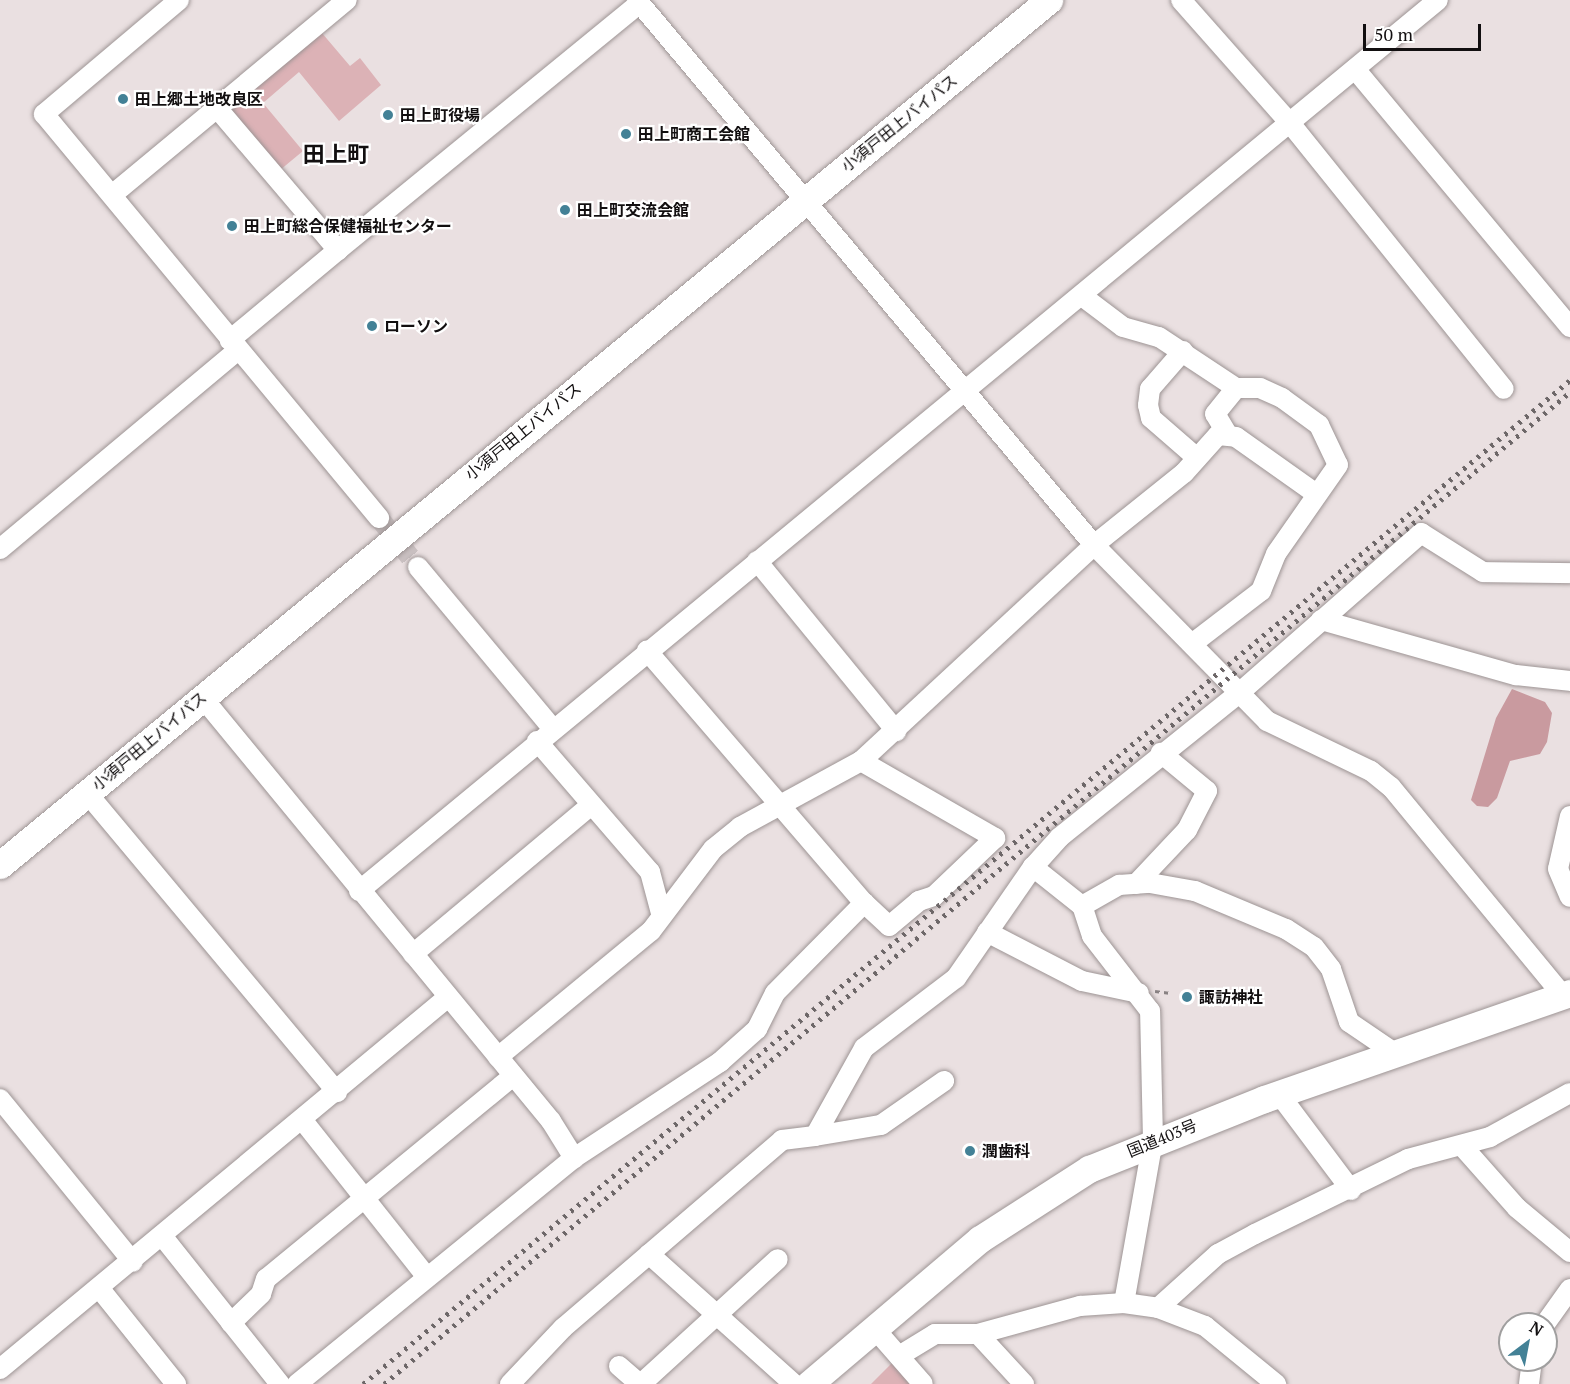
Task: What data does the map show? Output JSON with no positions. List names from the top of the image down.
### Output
{
  "streets": {
    "highway": ["小須戸田上バイパス", "国道403号"]
  },
  "districts": ["田上町"],
  "places": [
    "田上郷土地改良区",
    "田上町役場",
    "田上町商工会館",
    "田上町交流会館",
    "田上町総合保健福祉センター",
    "ローソン",
    "諏訪神社",
    "潤歯科"
  ],
  "scale_bar": "50 m",
  "north": "top right"
}
